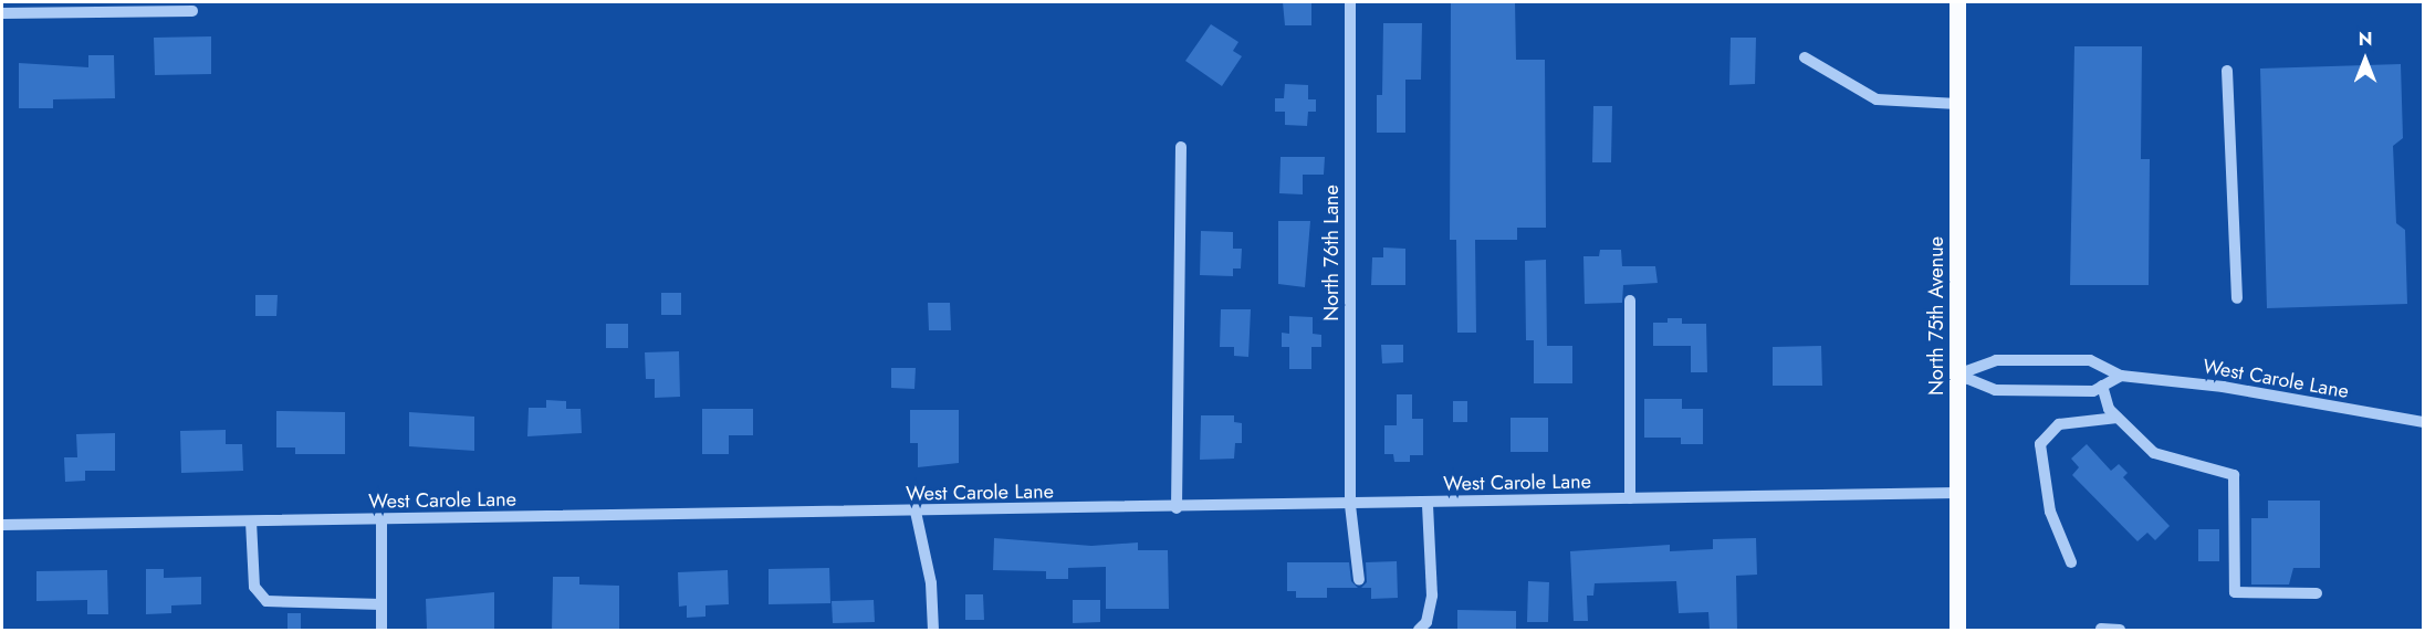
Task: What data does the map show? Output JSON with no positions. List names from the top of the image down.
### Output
{
  "streets": {
    "main road": ["North 75th Avenue"],
    "street": ["North 76th Lane", "West Carole Lane"]
  },
  "crossings": [
    ["North 76th Lane", "West Carole Lane"],
    ["North 75th Avenue", "West Carole Lane"]
  ],
  "north": "top"
}
